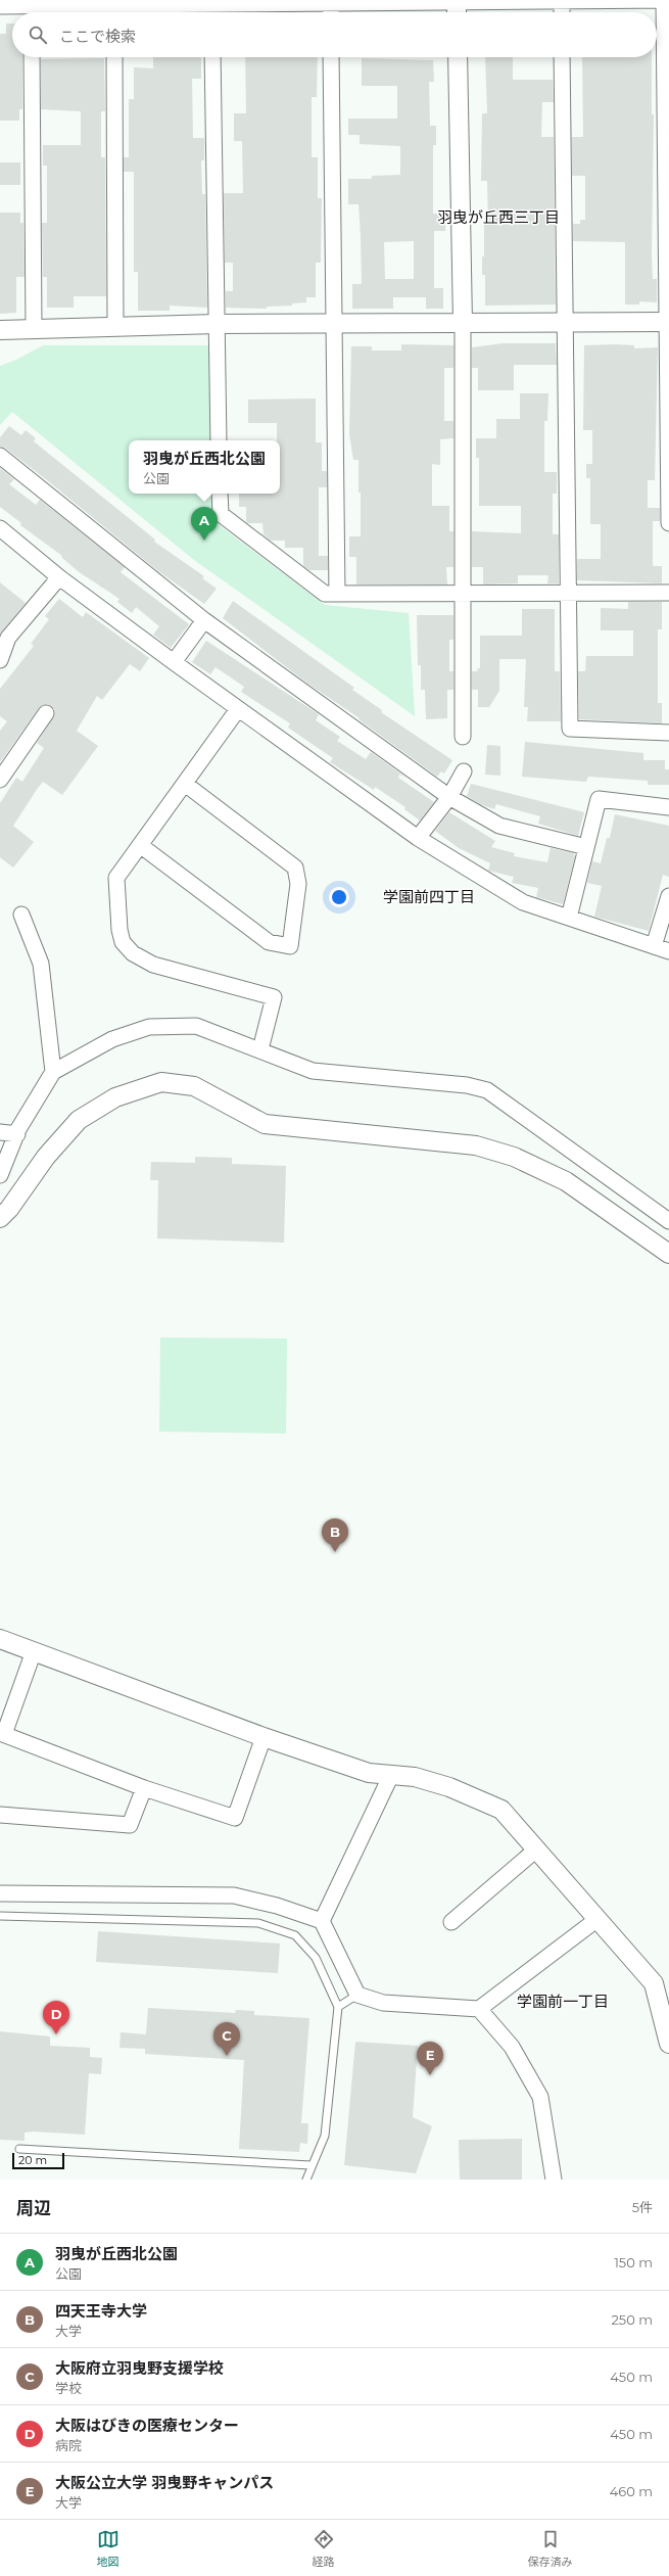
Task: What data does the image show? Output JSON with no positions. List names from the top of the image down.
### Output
{
  "districts": ["羽曳が丘西三丁目", "学園前四丁目", "学園前一丁目"],
  "scale_bar": "20 m",
  "page": {
    "search": "ここで検索",
    "popup": ["羽曳が丘西北公園", "公園"],
    "pins": [
      "A",
      "B",
      "D",
      "C",
      "E"
    ],
    "scale": "20 m",
    "heading": ["周辺", "5件"],
    "list": [
      {
        "mark": "A",
        "name": "羽曳が丘西北公園",
        "note": "公園",
        "value": "150 m"
      },
      {
        "mark": "B",
        "name": "四天王寺大学",
        "note": "大学",
        "value": "250 m"
      },
      {
        "mark": "C",
        "name": "大阪府立羽曳野支援学校",
        "note": "学校",
        "value": "450 m"
      },
      {
        "mark": "D",
        "name": "大阪はびきの医療センター",
        "note": "病院",
        "value": "450 m"
      },
      {
        "mark": "E",
        "name": "大阪公立大学 羽曳野キャンパス",
        "note": "大学",
        "value": "460 m"
      }
    ],
    "nav": ["地図", "経路", "保存済み"]
  }
}
